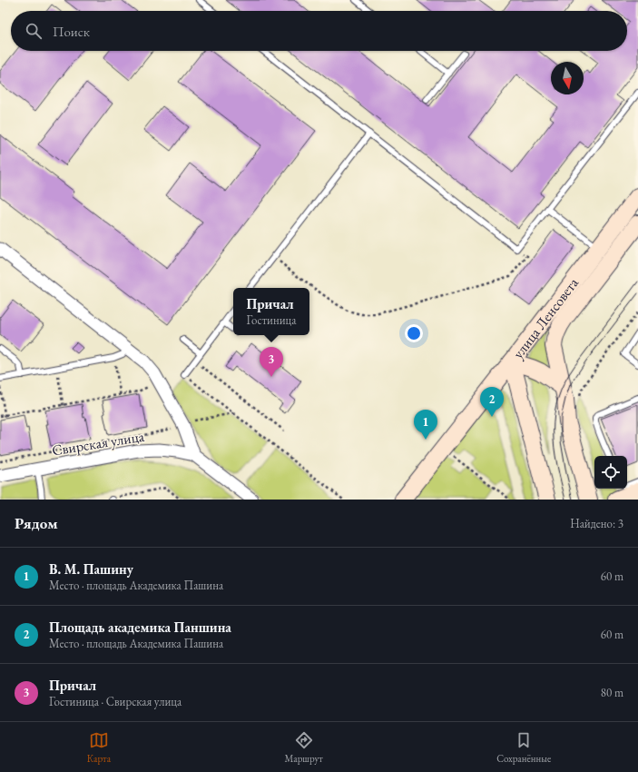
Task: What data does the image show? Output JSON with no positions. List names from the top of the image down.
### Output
{
  "streets": {
    "street": ["улица Ленсовета", "Свирская улица"]
  },
  "north": "bottom",
  "page": {
    "search": "Поиск",
    "popup": ["Причал", "Гостиница"],
    "pins": ["3", "2", "1"],
    "heading": ["Рядом", "Найдено: 3"],
    "list": [
      {
        "mark": "1",
        "name": "В. М. Пашину",
        "note": "Место · площадь Академика Пашина",
        "value": "60 m"
      },
      {
        "mark": "2",
        "name": "Площадь академика Паншина",
        "note": "Место · площадь Академика Пашина",
        "value": "60 m"
      },
      {
        "mark": "3",
        "name": "Причал",
        "note": "Гостиница · Свирская улица",
        "value": "80 m"
      }
    ],
    "nav": ["Карта", "Маршрут", "Сохранённые"]
  }
}
